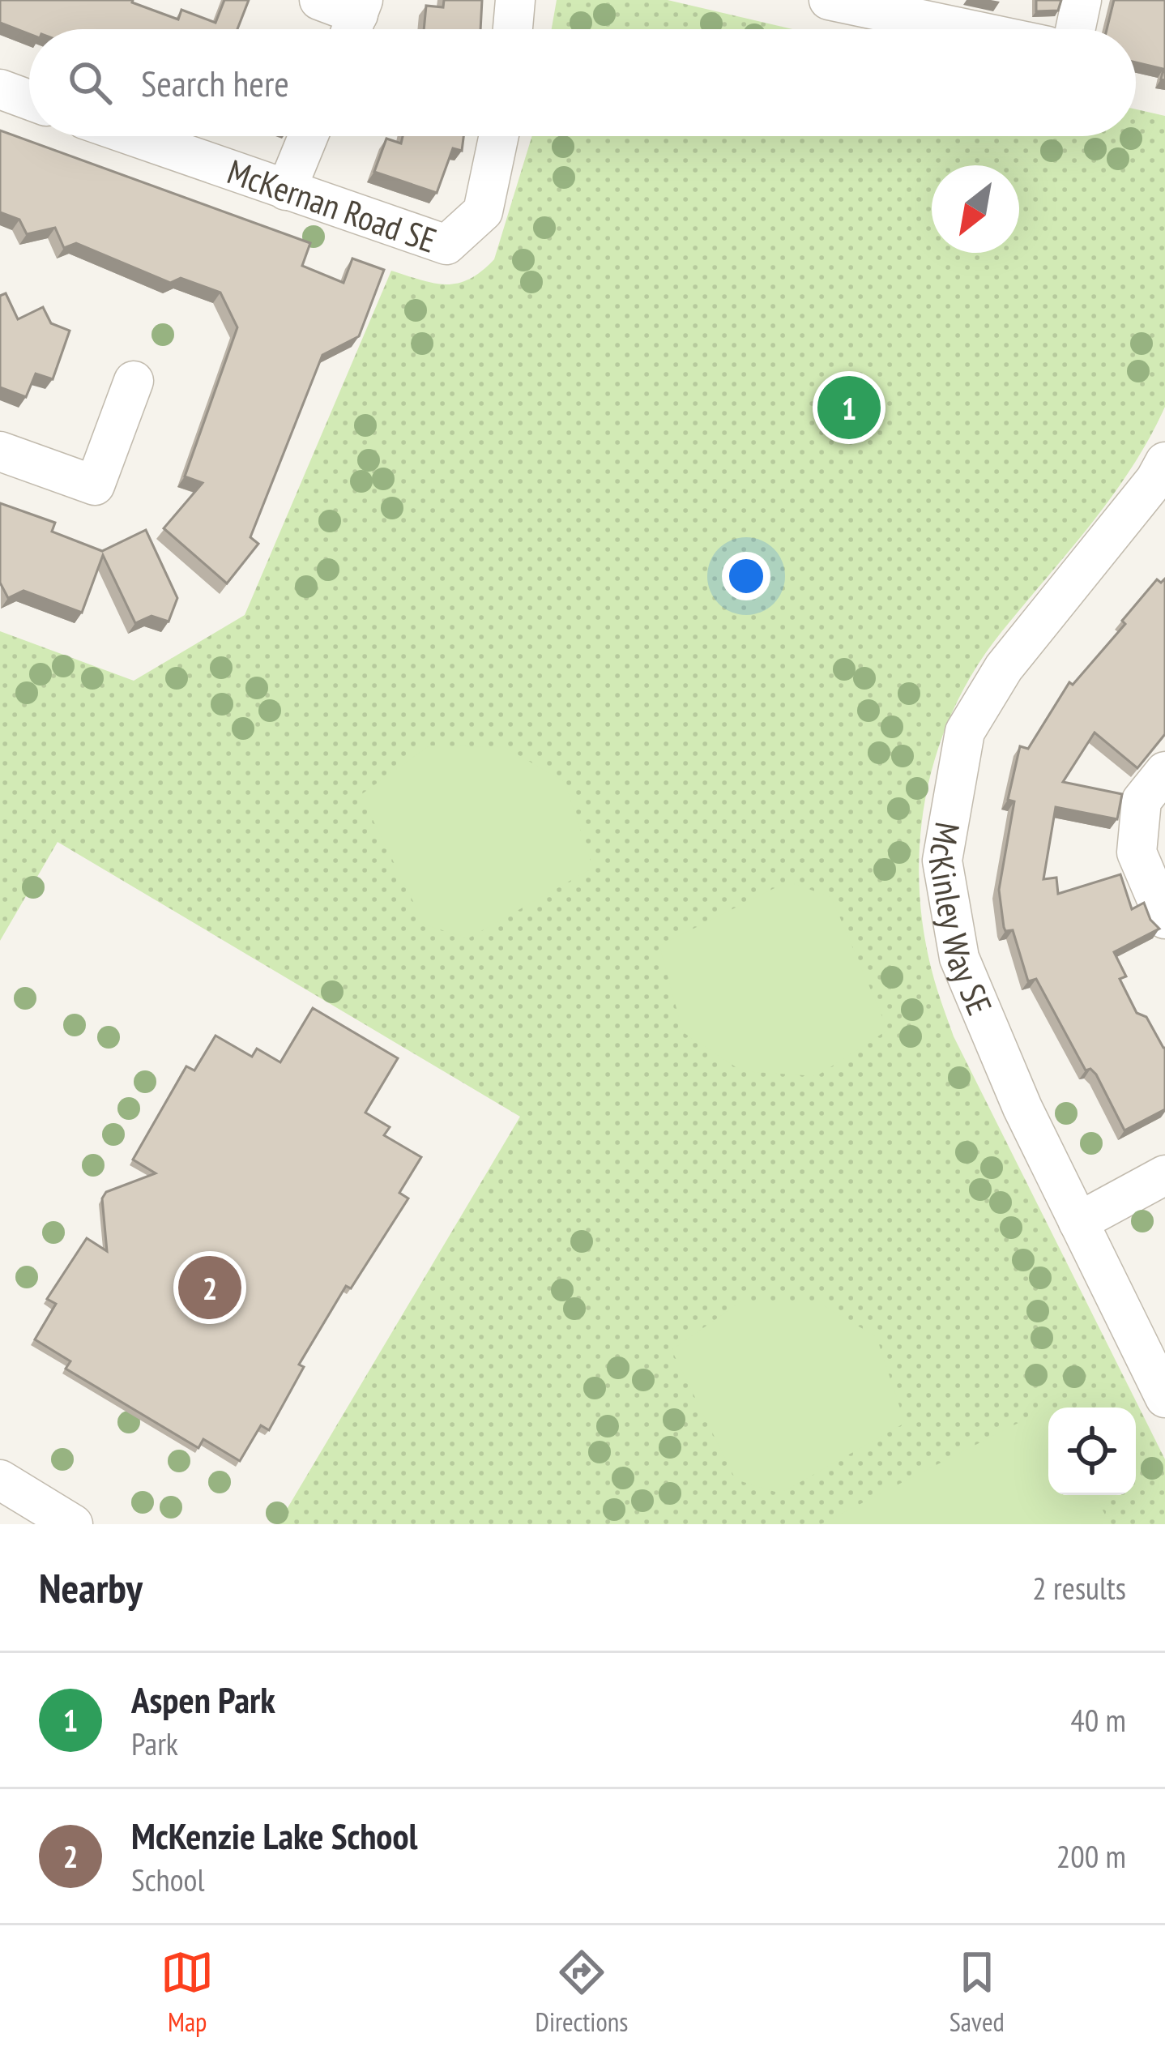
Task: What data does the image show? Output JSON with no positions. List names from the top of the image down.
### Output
{
  "streets": {
    "street": ["McKernan Road SE", "McKinley Way SE"]
  },
  "north": "bottom left",
  "page": {
    "search": "Search here",
    "pins": ["1", "2"],
    "heading": ["Nearby", "2 results"],
    "list": [
      {
        "mark": "1",
        "name": "Aspen Park",
        "note": "Park",
        "value": "40 m"
      },
      {
        "mark": "2",
        "name": "McKenzie Lake School",
        "note": "School",
        "value": "200 m"
      }
    ],
    "nav": ["Map", "Directions", "Saved"]
  }
}
